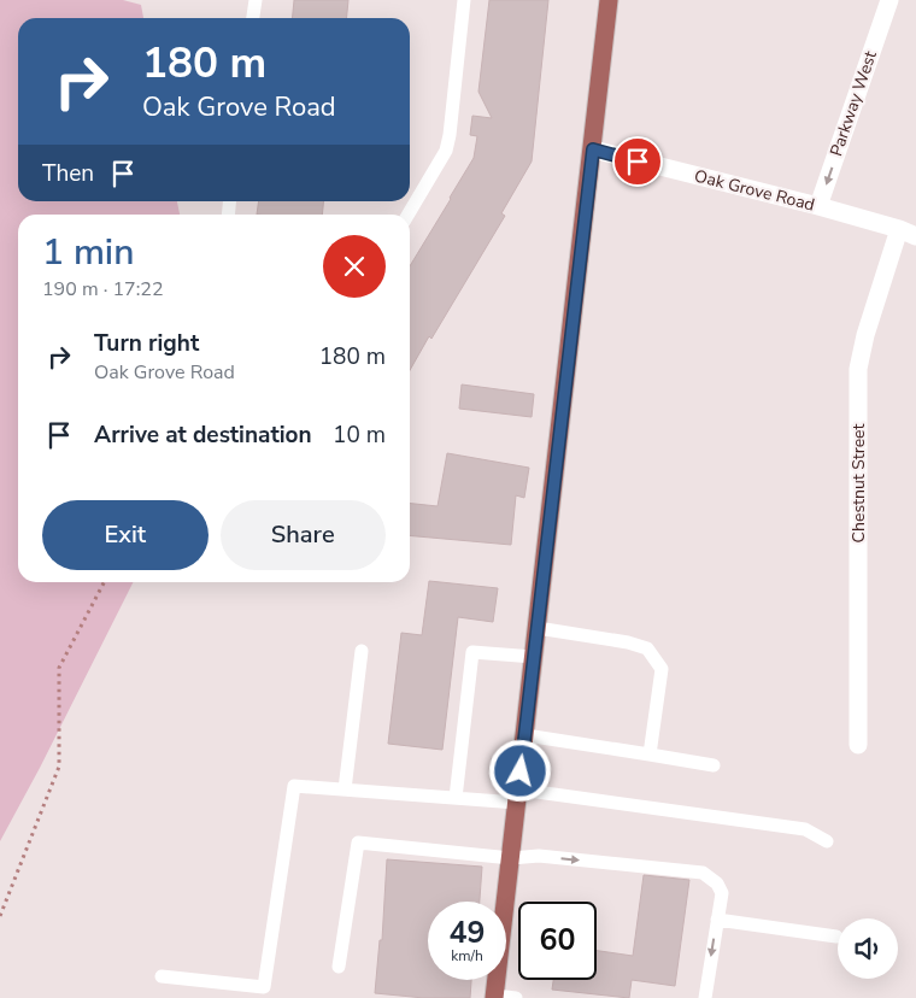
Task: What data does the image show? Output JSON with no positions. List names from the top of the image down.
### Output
{
  "streets": {
    "street": ["Parkway West", "Oak Grove Road", "Chestnut Street"]
  },
  "crossings": [
    ["Parkway West", "Oak Grove Road"],
    ["Oak Grove Road", "Chestnut Street"]
  ],
  "one_way": ["Parkway West"],
  "page": {
    "turn": ["180 m", "Oak Grove Road"],
    "then": "Then",
    "heading": ["1 min", "190 m · 17:22"],
    "list": [
      {
        "name": "Turn right",
        "note": "Oak Grove Road",
        "value": "180 m"
      },
      {
        "name": "Arrive at destination",
        "value": "10 m"
      }
    ],
    "buttons": ["Exit", "Share"],
    "speed": "49 km/h",
    "limit": "60"
  }
}
